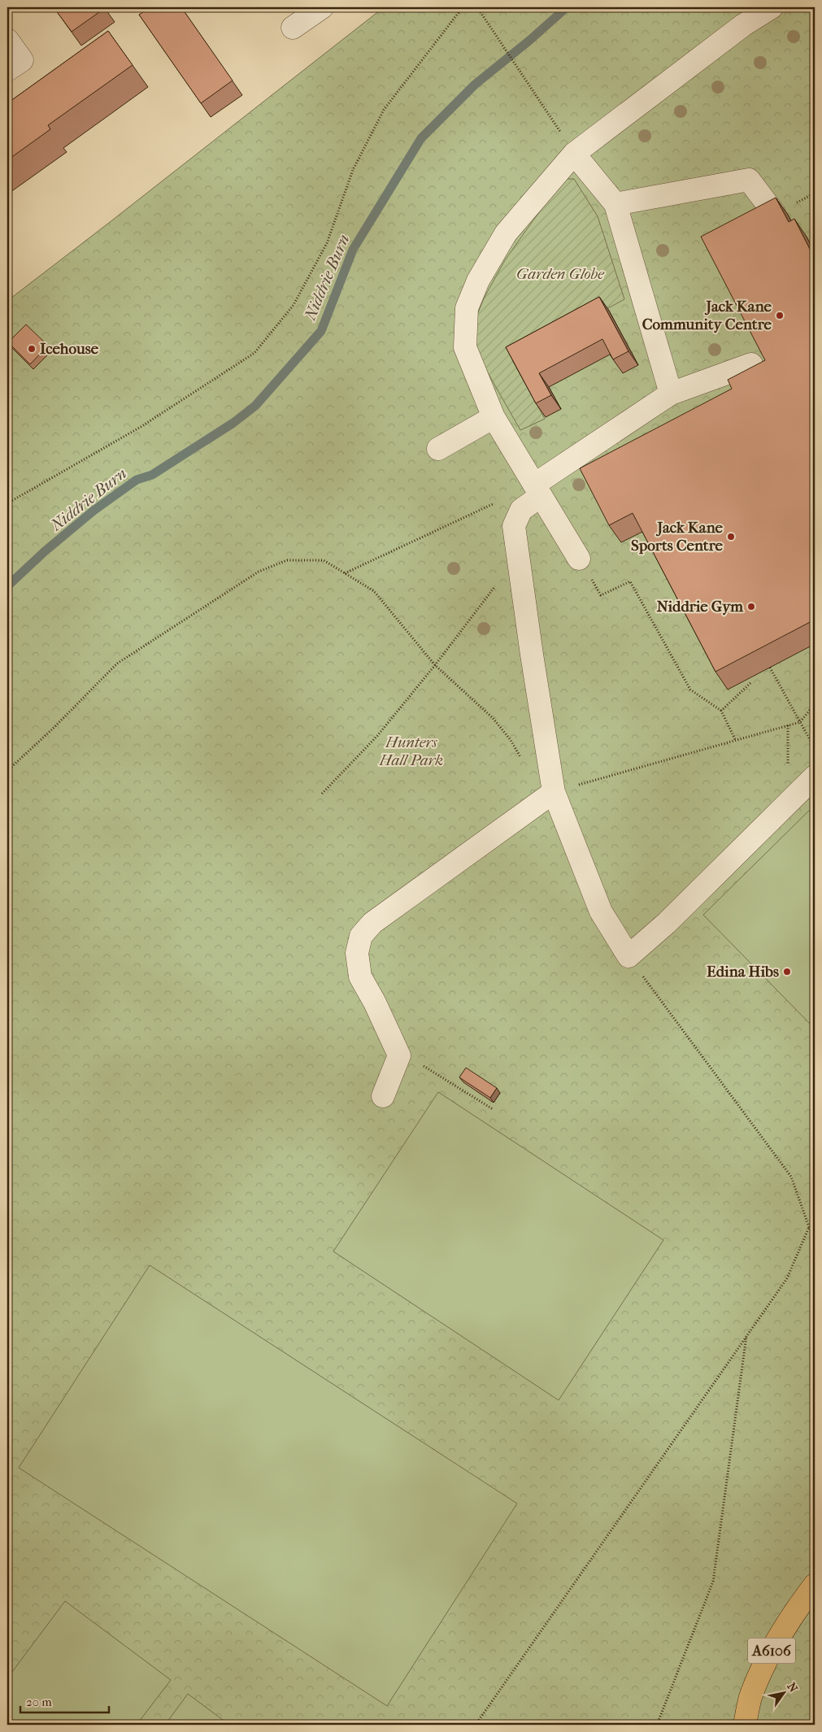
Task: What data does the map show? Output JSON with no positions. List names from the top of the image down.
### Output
{
  "streets": {
    "main road": ["A6106"]
  },
  "water": ["Niddrie Burn"],
  "parks": ["Garden Globe", "Hunters Hall Park"],
  "places": [
    "Jack Kane Community Centre",
    "Icehouse",
    "Jack Kane Sports Centre",
    "Niddrie Gym",
    "Edina Hibs"
  ],
  "scale_bar": "20 m",
  "north": "top right"
}
